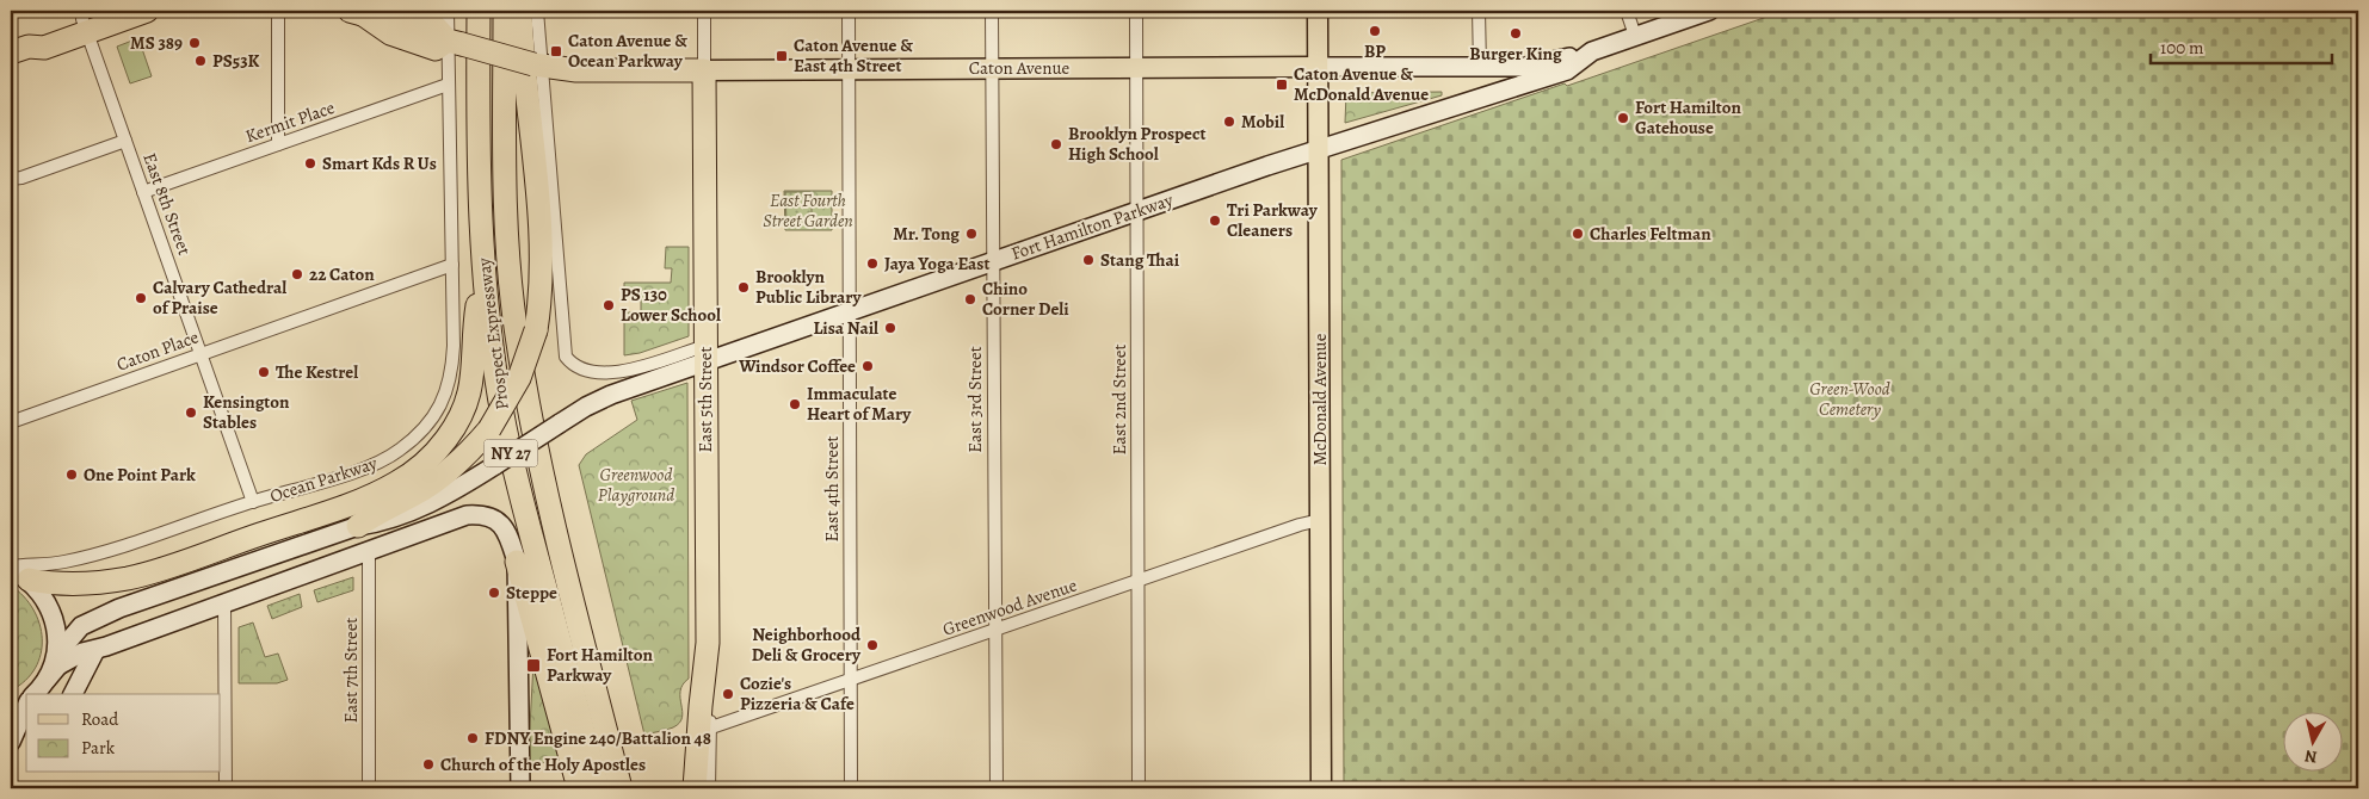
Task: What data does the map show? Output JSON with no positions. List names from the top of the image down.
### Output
{
  "streets": {
    "highway": [
      "Caton Avenue",
      "Prospect Expressway",
      "East 5th Street",
      "NY 27"
    ],
    "main road": ["Fort Hamilton Parkway", "McDonald Avenue"],
    "street": [
      "Kermit Place",
      "East 8th Street",
      "Caton Place",
      "East 3rd Street",
      "East 2nd Street",
      "Ocean Parkway",
      "East 4th Street",
      "Greenwood Avenue",
      "East 7th Street"
    ]
  },
  "crossings": [
    ["Caton Avenue", "Fort Hamilton Parkway"],
    ["Caton Avenue", "East 5th Street"],
    ["Caton Avenue", "East 3rd Street"],
    ["Caton Avenue", "East 2nd Street"],
    ["Caton Avenue", "McDonald Avenue"],
    ["Caton Avenue", "Ocean Parkway"],
    ["Caton Avenue", "East 4th Street"],
    ["Kermit Place", "East 8th Street"],
    ["Kermit Place", "Ocean Parkway"],
    ["East 8th Street", "Caton Place"],
    ["East 8th Street", "Ocean Parkway"],
    ["Fort Hamilton Parkway", "East 5th Street"],
    ["Fort Hamilton Parkway", "East 3rd Street"],
    ["Fort Hamilton Parkway", "East 2nd Street"],
    ["Fort Hamilton Parkway", "McDonald Avenue"],
    ["Fort Hamilton Parkway", "East 4th Street"],
    ["Caton Place", "Ocean Parkway"],
    ["East 5th Street", "Greenwood Avenue"],
    ["East 3rd Street", "Greenwood Avenue"],
    ["East 2nd Street", "Greenwood Avenue"],
    ["McDonald Avenue", "Greenwood Avenue"],
    ["East 4th Street", "Greenwood Avenue"]
  ],
  "parks": ["East Fourth Street Garden", "Green-Wood Cemetery", "Greenwood Playground"],
  "places": {
    "other": [
      "BP",
      "Burger King",
      "MS 389",
      "PS53K",
      "Fort Hamilton Gatehouse",
      "Mobil",
      "Brooklyn Prospect High School",
      "Smart Kds R Us",
      "Tri Parkway Cleaners",
      "Mr. Tong",
      "Charles Feltman",
      "Stang Thai",
      "Jaya Yoga East",
      "22 Caton",
      "Brooklyn Public Library",
      "Calvary Cathedral of Praise",
      "Chino Corner Deli",
      "PS 130 Lower School",
      "Lisa Nail",
      "Windsor Coffee",
      "The Kestrel",
      "Immaculate Heart of Mary",
      "Kensington Stables",
      "One Point Park",
      "Steppe",
      "Neighborhood Deli & Grocery",
      "Cozie's Pizzeria & Cafe",
      "FDNY Engine 240/Battalion 48",
      "Church of the Holy Apostles"
    ],
    "transit": [
      "Caton Avenue & Ocean Parkway",
      "Caton Avenue & East 4th Street",
      "Caton Avenue & McDonald Avenue",
      "Fort Hamilton Parkway"
    ]
  },
  "legend": ["Road", "Park"],
  "scale_bar": "100 m",
  "north": "bottom"
}
